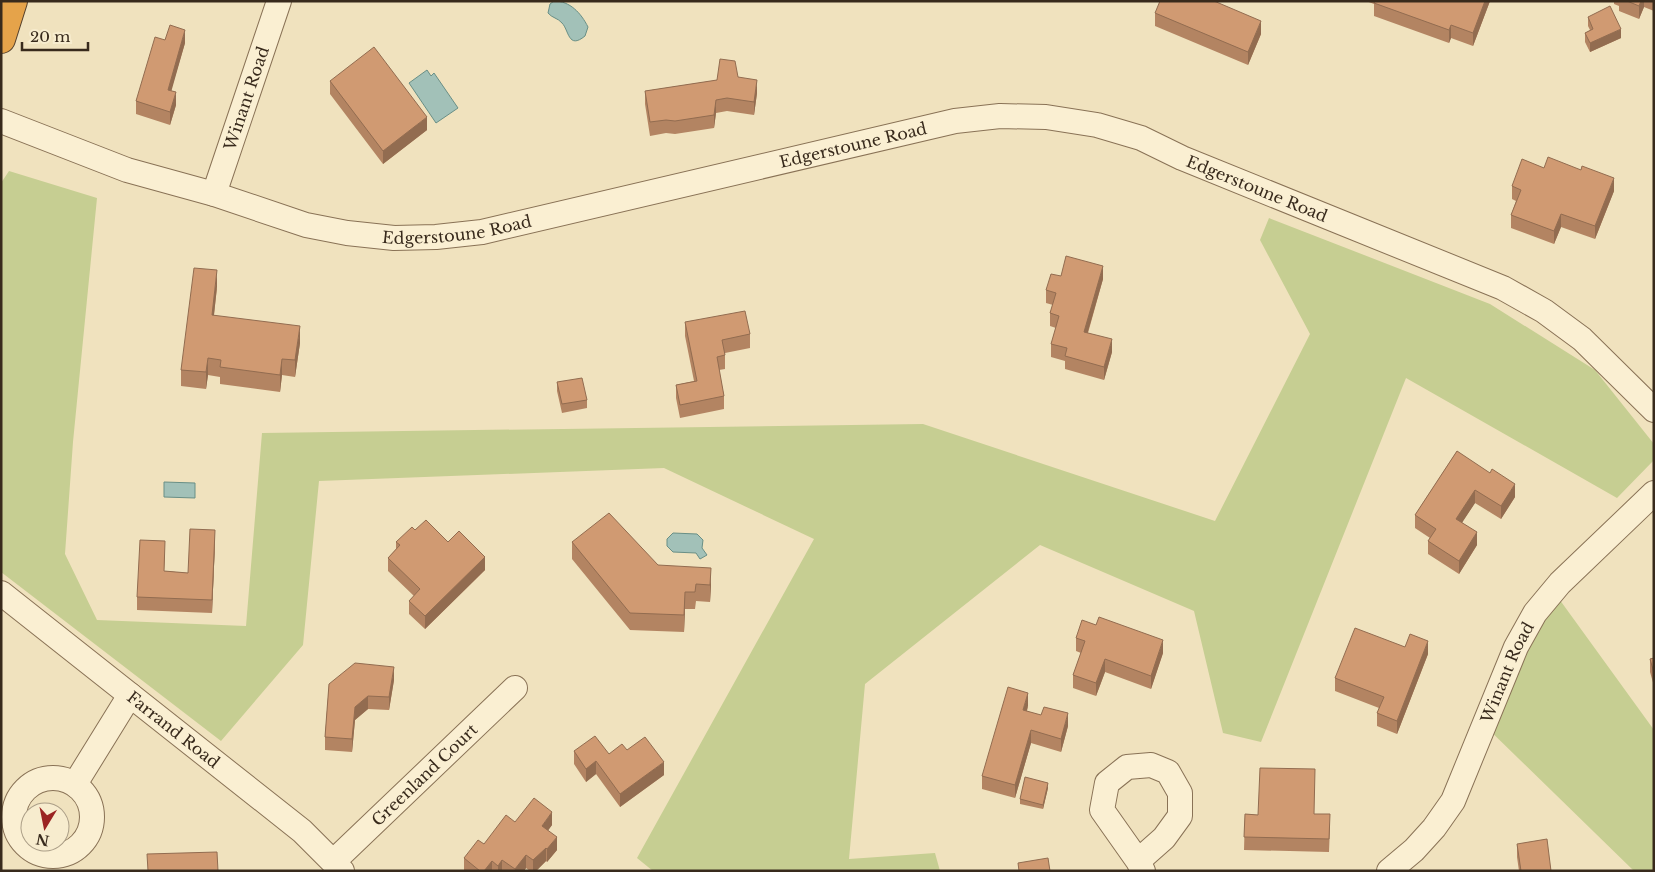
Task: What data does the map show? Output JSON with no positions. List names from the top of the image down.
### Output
{
  "streets": {
    "street": [
      "Winant Road",
      "Edgerstoune Road",
      "Farrand Road",
      "Greenland Court"
    ]
  },
  "crossings": [
    ["Winant Road", "Edgerstoune Road"],
    ["Farrand Road", "Greenland Court"]
  ],
  "scale_bar": "20 m",
  "north": "bottom"
}
